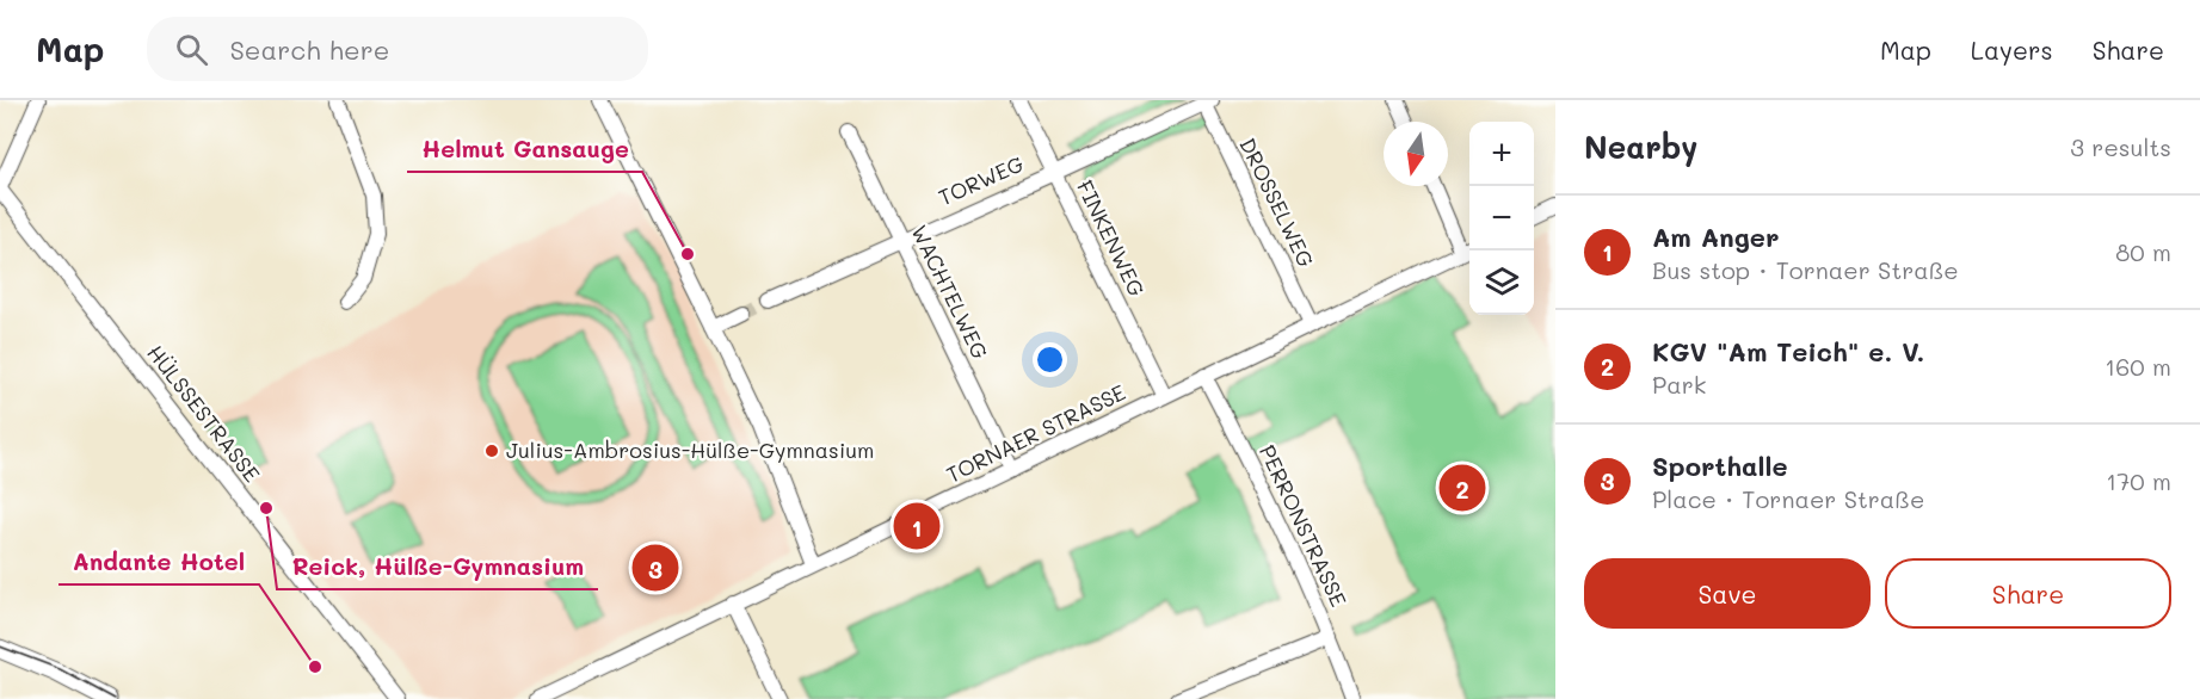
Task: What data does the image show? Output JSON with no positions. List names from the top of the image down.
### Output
{
  "streets": {
    "street": [
      "TORWEG",
      "DROSSELWEG",
      "FINKENWEG",
      "WACHTELWEG",
      "HÜLSSESTRASSE",
      "TORNAER STRASSE",
      "PERRONSTRASSE"
    ]
  },
  "crossings": [
    ["TORWEG", "DROSSELWEG"],
    ["TORWEG", "FINKENWEG"],
    ["TORWEG", "WACHTELWEG"],
    ["DROSSELWEG", "TORNAER STRASSE"],
    ["FINKENWEG", "TORNAER STRASSE"],
    ["WACHTELWEG", "TORNAER STRASSE"],
    ["TORNAER STRASSE", "PERRONSTRASSE"]
  ],
  "places": [
    "Helmut Gansauge",
    "Julius-Ambrosius-Hülße-Gymnasium",
    "Reick, Hülße-Gymnasium",
    "Andante Hotel"
  ],
  "north": "bottom",
  "page": {
    "header": "Map",
    "search": "Search here",
    "nav": ["Map", "Layers", "Share"],
    "heading": ["Nearby", "3 results"],
    "map_buttons": ["+", "−"],
    "list": [
      {
        "mark": "1",
        "name": "Am Anger",
        "note": "Bus stop · Tornaer Straße",
        "value": "80 m"
      },
      {
        "mark": "2",
        "name": "KGV \"Am Teich\" e. V.",
        "note": "Park",
        "value": "160 m"
      },
      {
        "mark": "3",
        "name": "Sporthalle",
        "note": "Place · Tornaer Straße",
        "value": "170 m"
      }
    ],
    "pins": ["2", "1", "3"],
    "buttons": ["Save", "Share"]
  }
}
